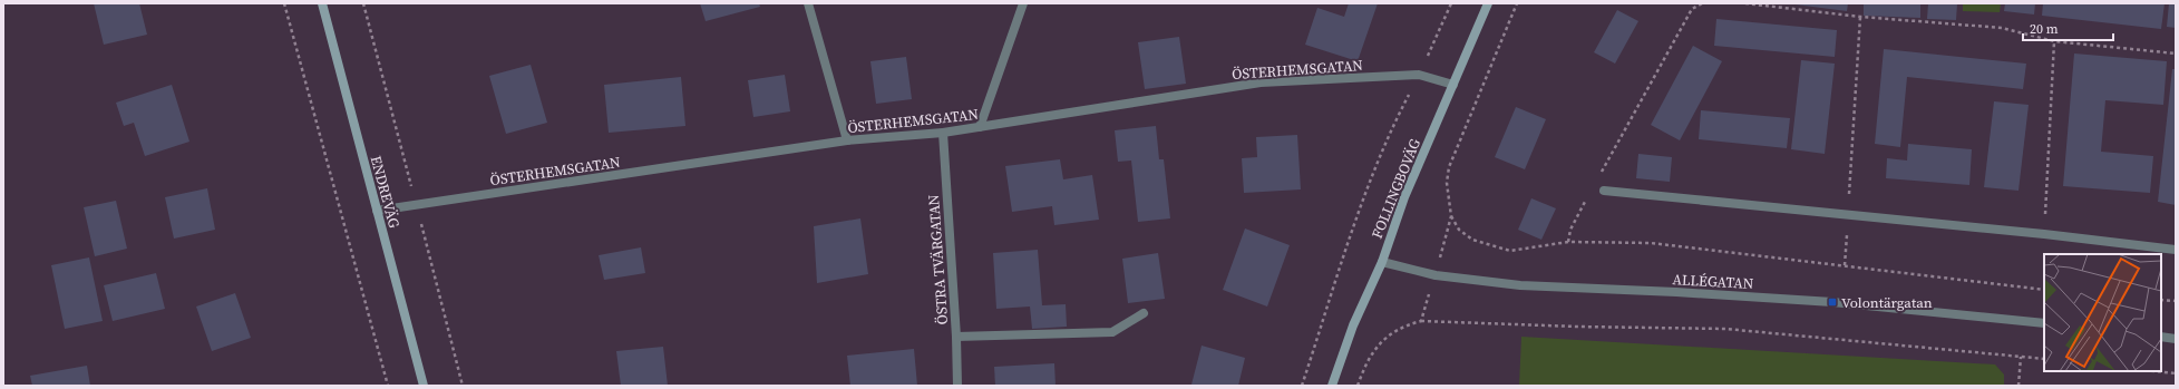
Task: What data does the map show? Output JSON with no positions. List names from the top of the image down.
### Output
{
  "streets": {
    "main road": ["FOLLINGBOVÄG", "ENDREVÄG"],
    "street": ["ÖSTERHEMSGATAN", "ÖSTRA TVÄRGATAN", "ALLÉGATAN"]
  },
  "crossings": [
    ["ÖSTERHEMSGATAN", "FOLLINGBOVÄG"],
    ["ÖSTERHEMSGATAN", "ENDREVÄG"],
    ["ÖSTERHEMSGATAN", "ÖSTRA TVÄRGATAN"],
    ["FOLLINGBOVÄG", "ALLÉGATAN"]
  ],
  "places": {
    "transit": ["Volontärgatan"]
  },
  "scale_bar": "20 m"
}
